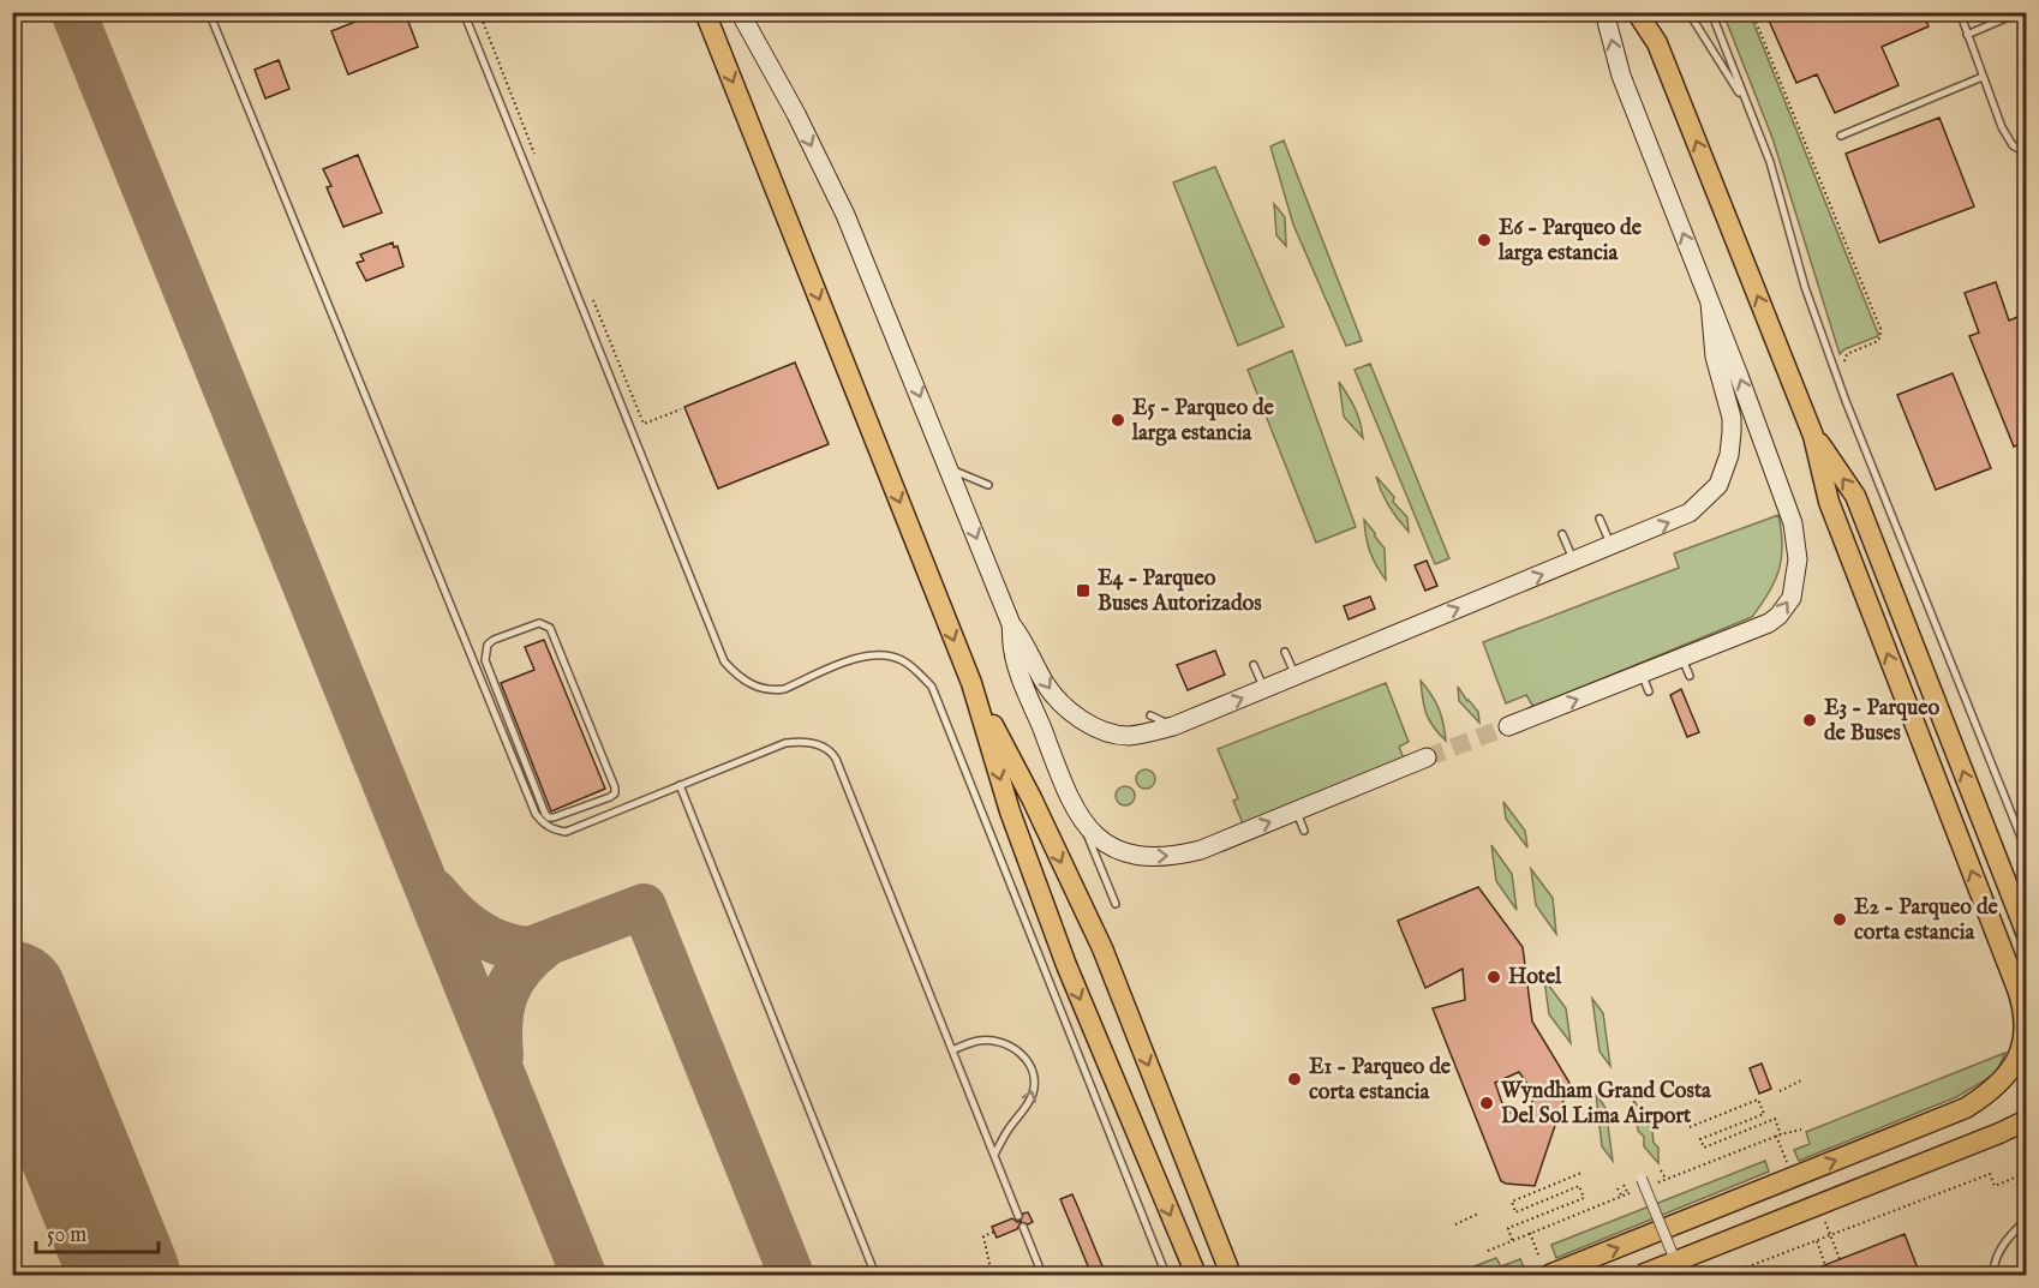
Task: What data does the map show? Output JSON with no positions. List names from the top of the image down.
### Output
{
  "places": {
    "other": [
      "E6 - Parqueo de larga estancia",
      "E5 - Parqueo de larga estancia",
      "E3 - Parqueo de Buses",
      "E2 - Parqueo de corta estancia",
      "Hotel",
      "E1 - Parqueo de corta estancia",
      "Wyndham Grand Costa Del Sol Lima Airport"
    ],
    "transit": ["E4 - Parqueo Buses Autorizados"]
  },
  "scale_bar": "50 m"
}
